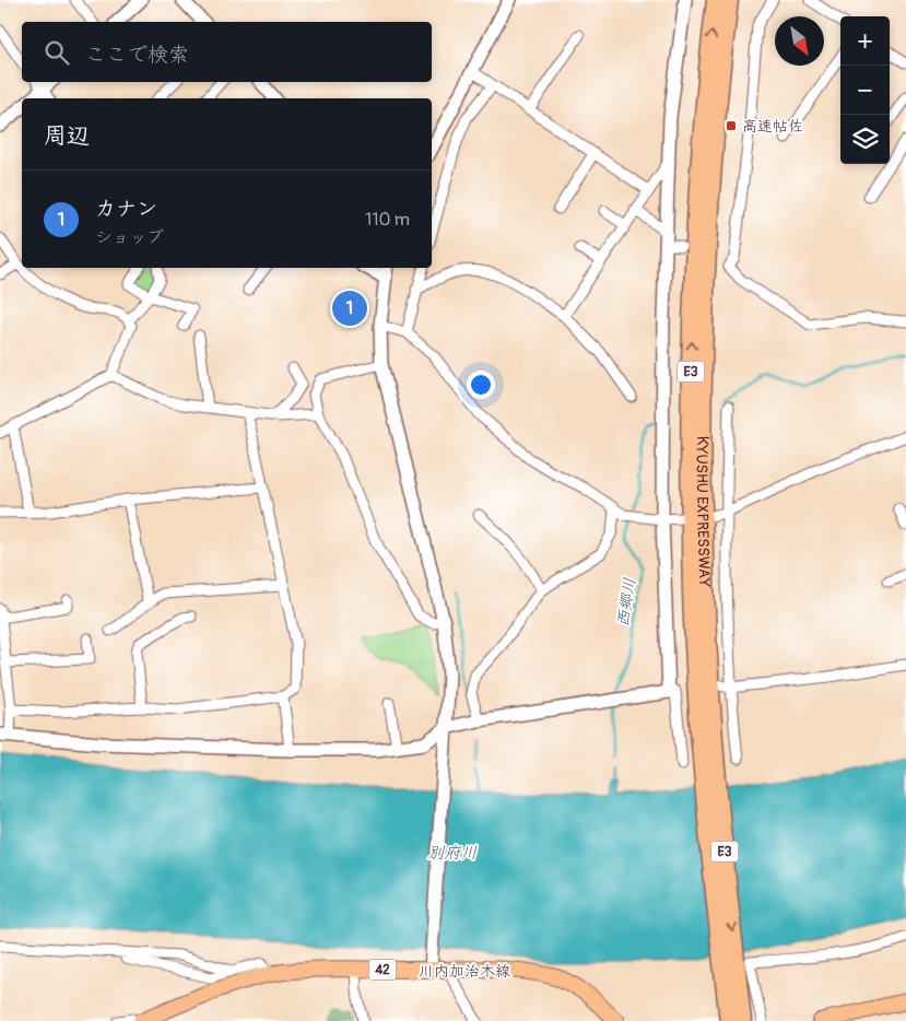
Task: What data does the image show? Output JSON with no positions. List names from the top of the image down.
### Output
{
  "streets": {
    "highway": ["E3", "KYUSHU EXPRESSWAY"],
    "main road": ["42", "川内加治木線"]
  },
  "water": ["西郷川", "別府川"],
  "places": {
    "transit": ["高速帖佐"]
  },
  "north": "bottom right",
  "page": {
    "map_buttons": ["+", "−"],
    "search": "ここで検索",
    "heading": "周辺",
    "list": [
      {
        "mark": "1",
        "name": "カナン",
        "note": "ショップ",
        "value": "110 m"
      }
    ],
    "pins": "1"
  }
}
